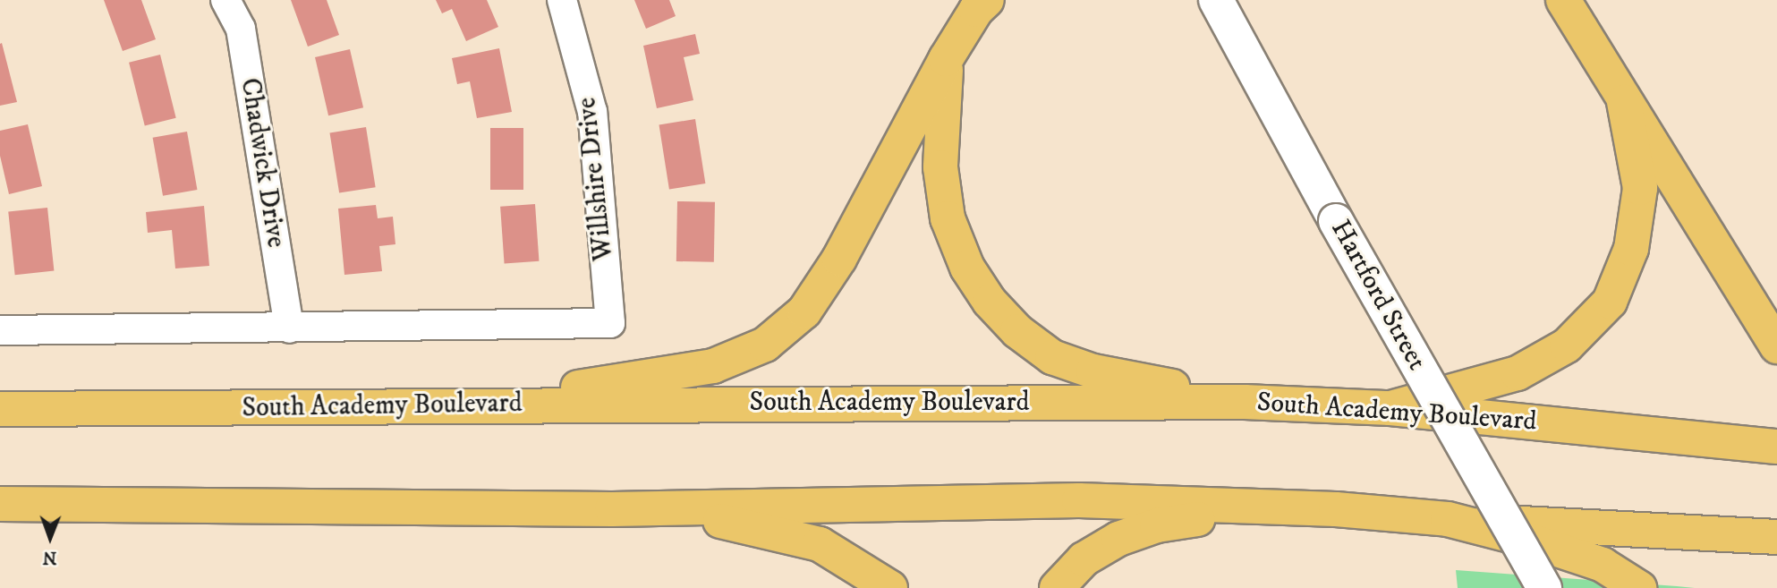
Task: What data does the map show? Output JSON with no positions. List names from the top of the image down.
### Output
{
  "streets": {
    "highway": ["South Academy Boulevard"],
    "street": ["Chadwick Drive", "Willshire Drive", "Hartford Street"]
  },
  "crossings": [
    ["Chadwick Drive", "Willshire Drive"]
  ],
  "north": "bottom"
}
